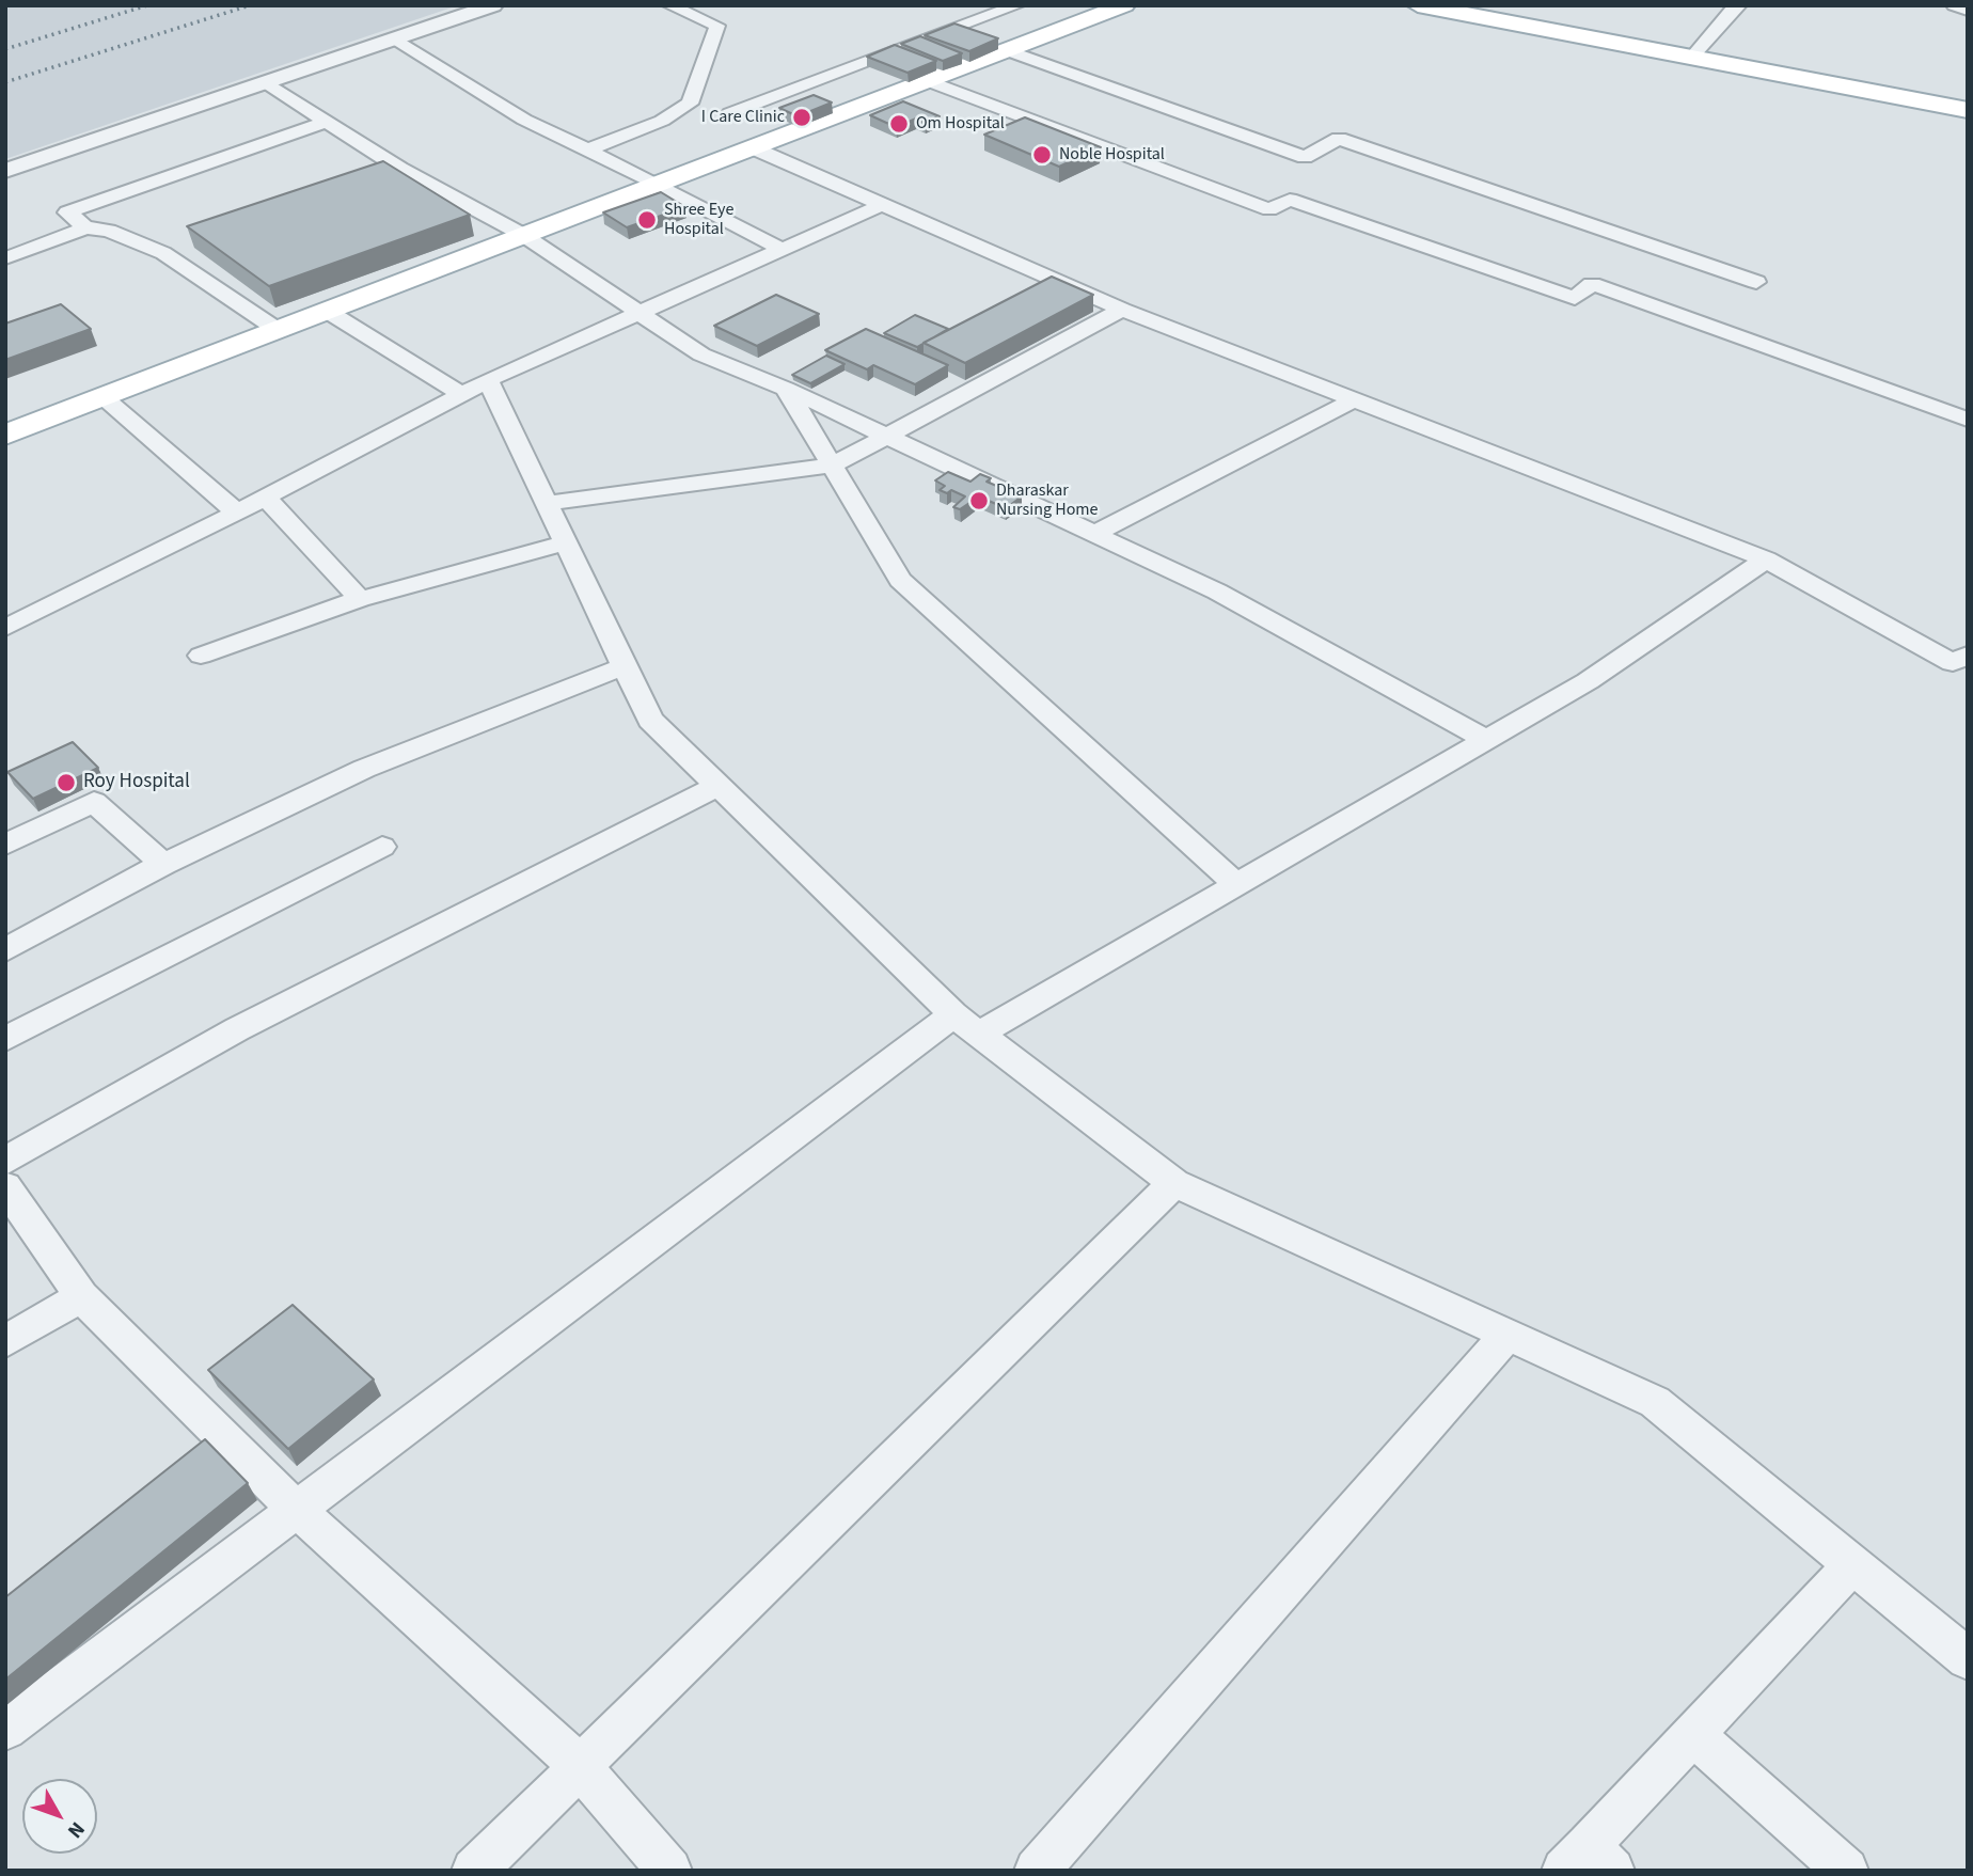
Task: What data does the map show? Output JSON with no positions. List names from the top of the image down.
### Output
{
  "places": [
    "I Care Clinic",
    "Om Hospital",
    "Noble Hospital",
    "Shree Eye Hospital",
    "Dharaskar Nursing Home",
    "Roy Hospital"
  ],
  "north": "bottom right"
}
